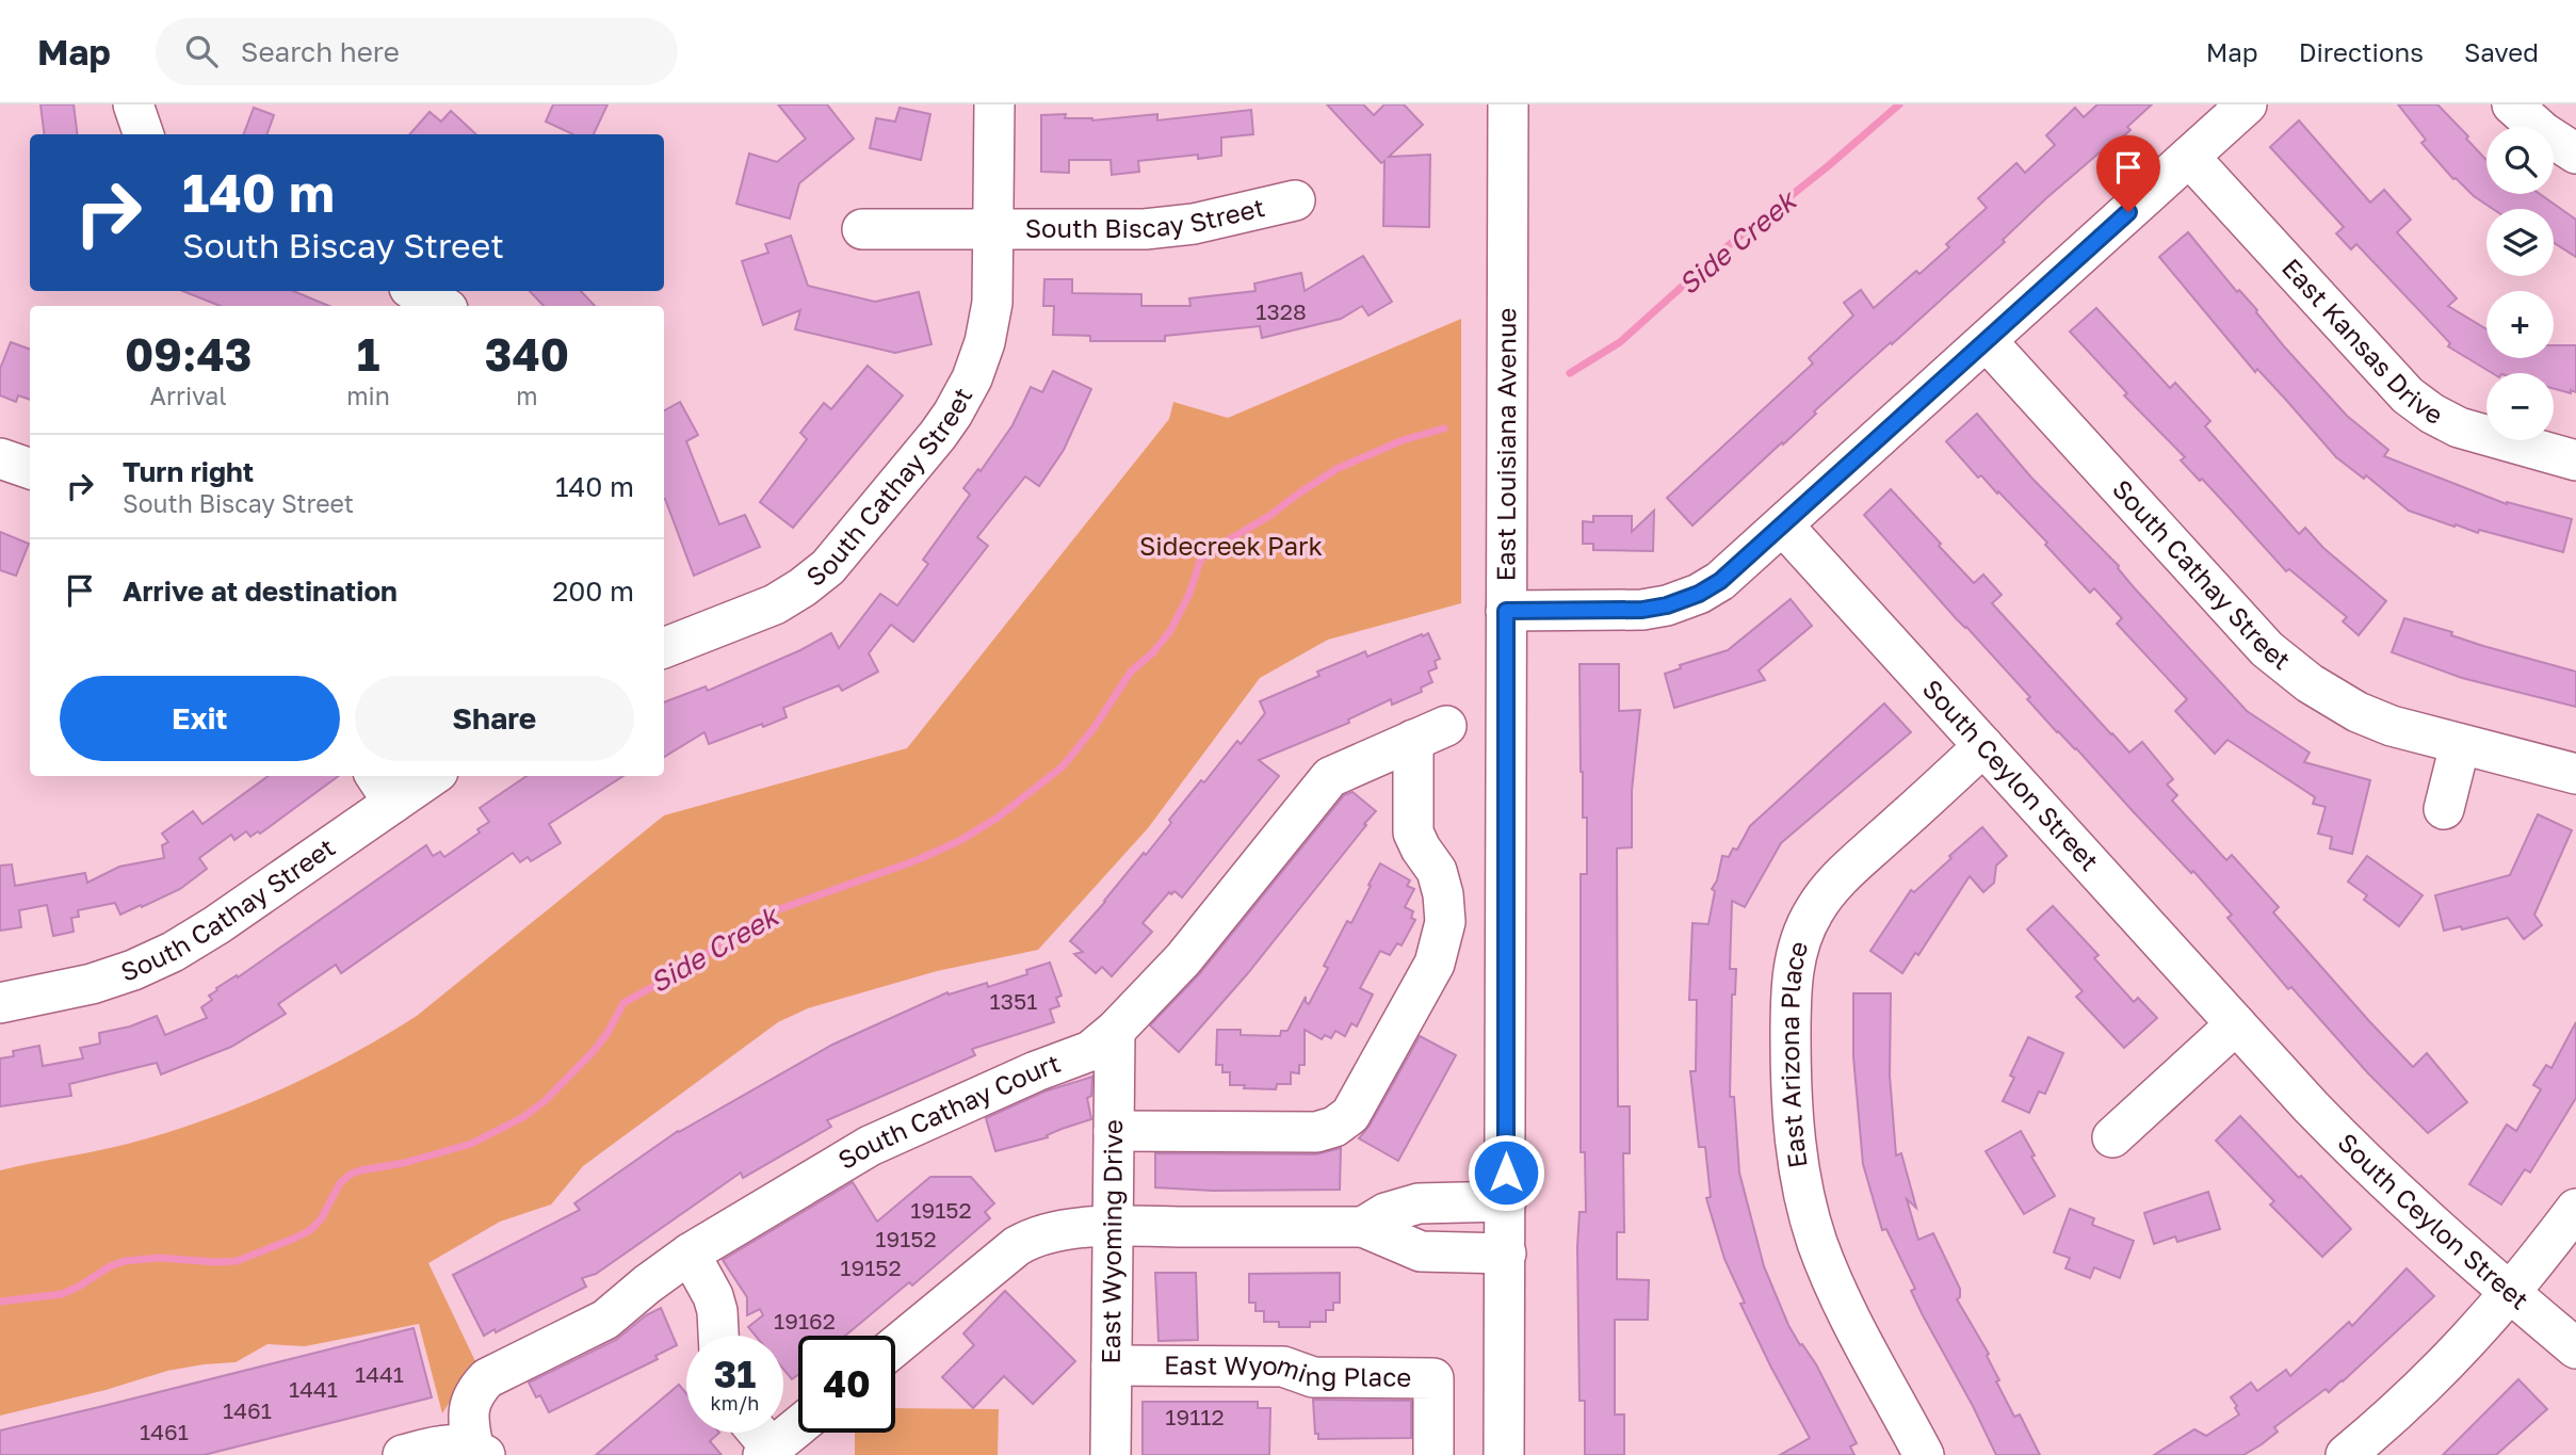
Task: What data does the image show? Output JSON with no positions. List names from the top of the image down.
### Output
{
  "streets": {
    "street": [
      "South Biscay Street",
      "East Kansas Drive",
      "East Louisiana Avenue",
      "South Cathay Street",
      "South Ceylon Street",
      "East Arizona Place",
      "South Cathay Court",
      "East Wyoming Drive",
      "East Wyoming Place"
    ]
  },
  "crossings": [
    ["South Biscay Street", "South Cathay Street"],
    ["South Ceylon Street", "East Arizona Place"],
    ["South Cathay Court", "East Wyoming Drive"],
    ["East Wyoming Drive", "East Wyoming Place"]
  ],
  "water": ["Side Creek"],
  "parks": ["Sidecreek Park"],
  "house_numbers": [
    "1328",
    "1351",
    "19152",
    "19152",
    "19152",
    "19162",
    "1441",
    "1441",
    "1461",
    "19112",
    "1461"
  ],
  "page": {
    "header": "Map",
    "search": "Search here",
    "nav": ["Map", "Directions", "Saved"],
    "map_buttons": ["+", "−"],
    "turn": ["140 m", "South Biscay Street"],
    "eta": [
      "09:43",
      "Arrival",
      "1",
      "min",
      "340",
      "m"
    ],
    "list": [
      {
        "name": "Turn right",
        "note": "South Biscay Street",
        "value": "140 m"
      },
      {
        "name": "Arrive at destination",
        "value": "200 m"
      }
    ],
    "buttons": ["Exit", "Share"],
    "speed": "31 km/h",
    "limit": "40"
  }
}
